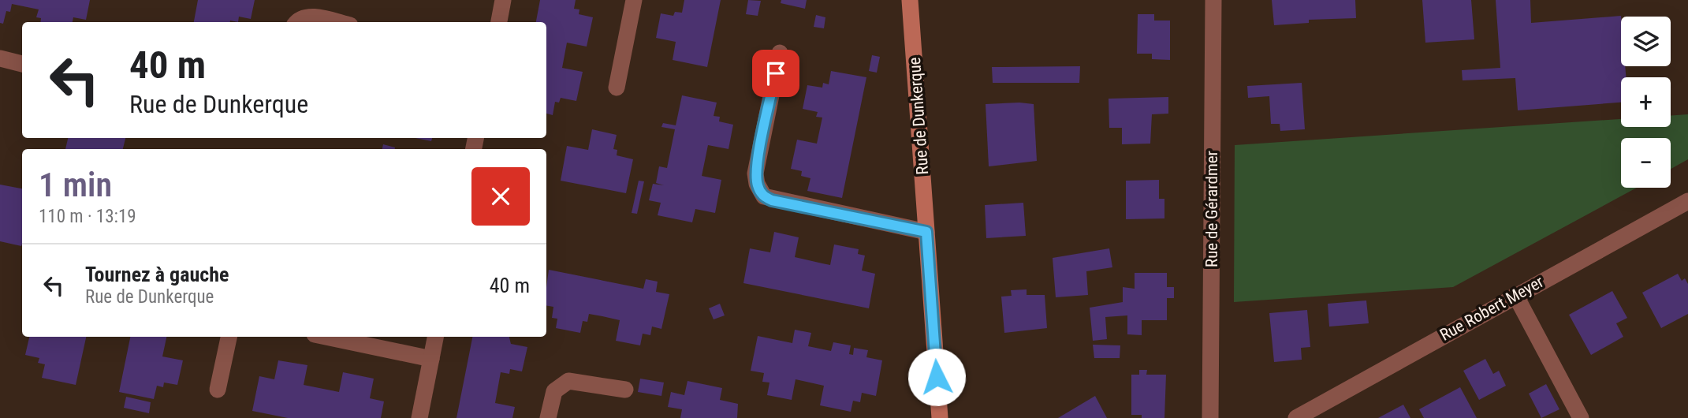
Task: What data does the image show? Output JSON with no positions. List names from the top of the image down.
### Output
{
  "streets": {
    "street": ["Rue de Dunkerque", "Rue de Gérardmer", "Rue Robert Meyer"]
  },
  "page": {
    "map_buttons": ["+", "−"],
    "turn": ["40 m", "Rue de Dunkerque"],
    "heading": ["1 min", "110 m · 13:19"],
    "list": [
      {
        "name": "Tournez à gauche",
        "note": "Rue de Dunkerque",
        "value": "40 m"
      }
    ]
  }
}
